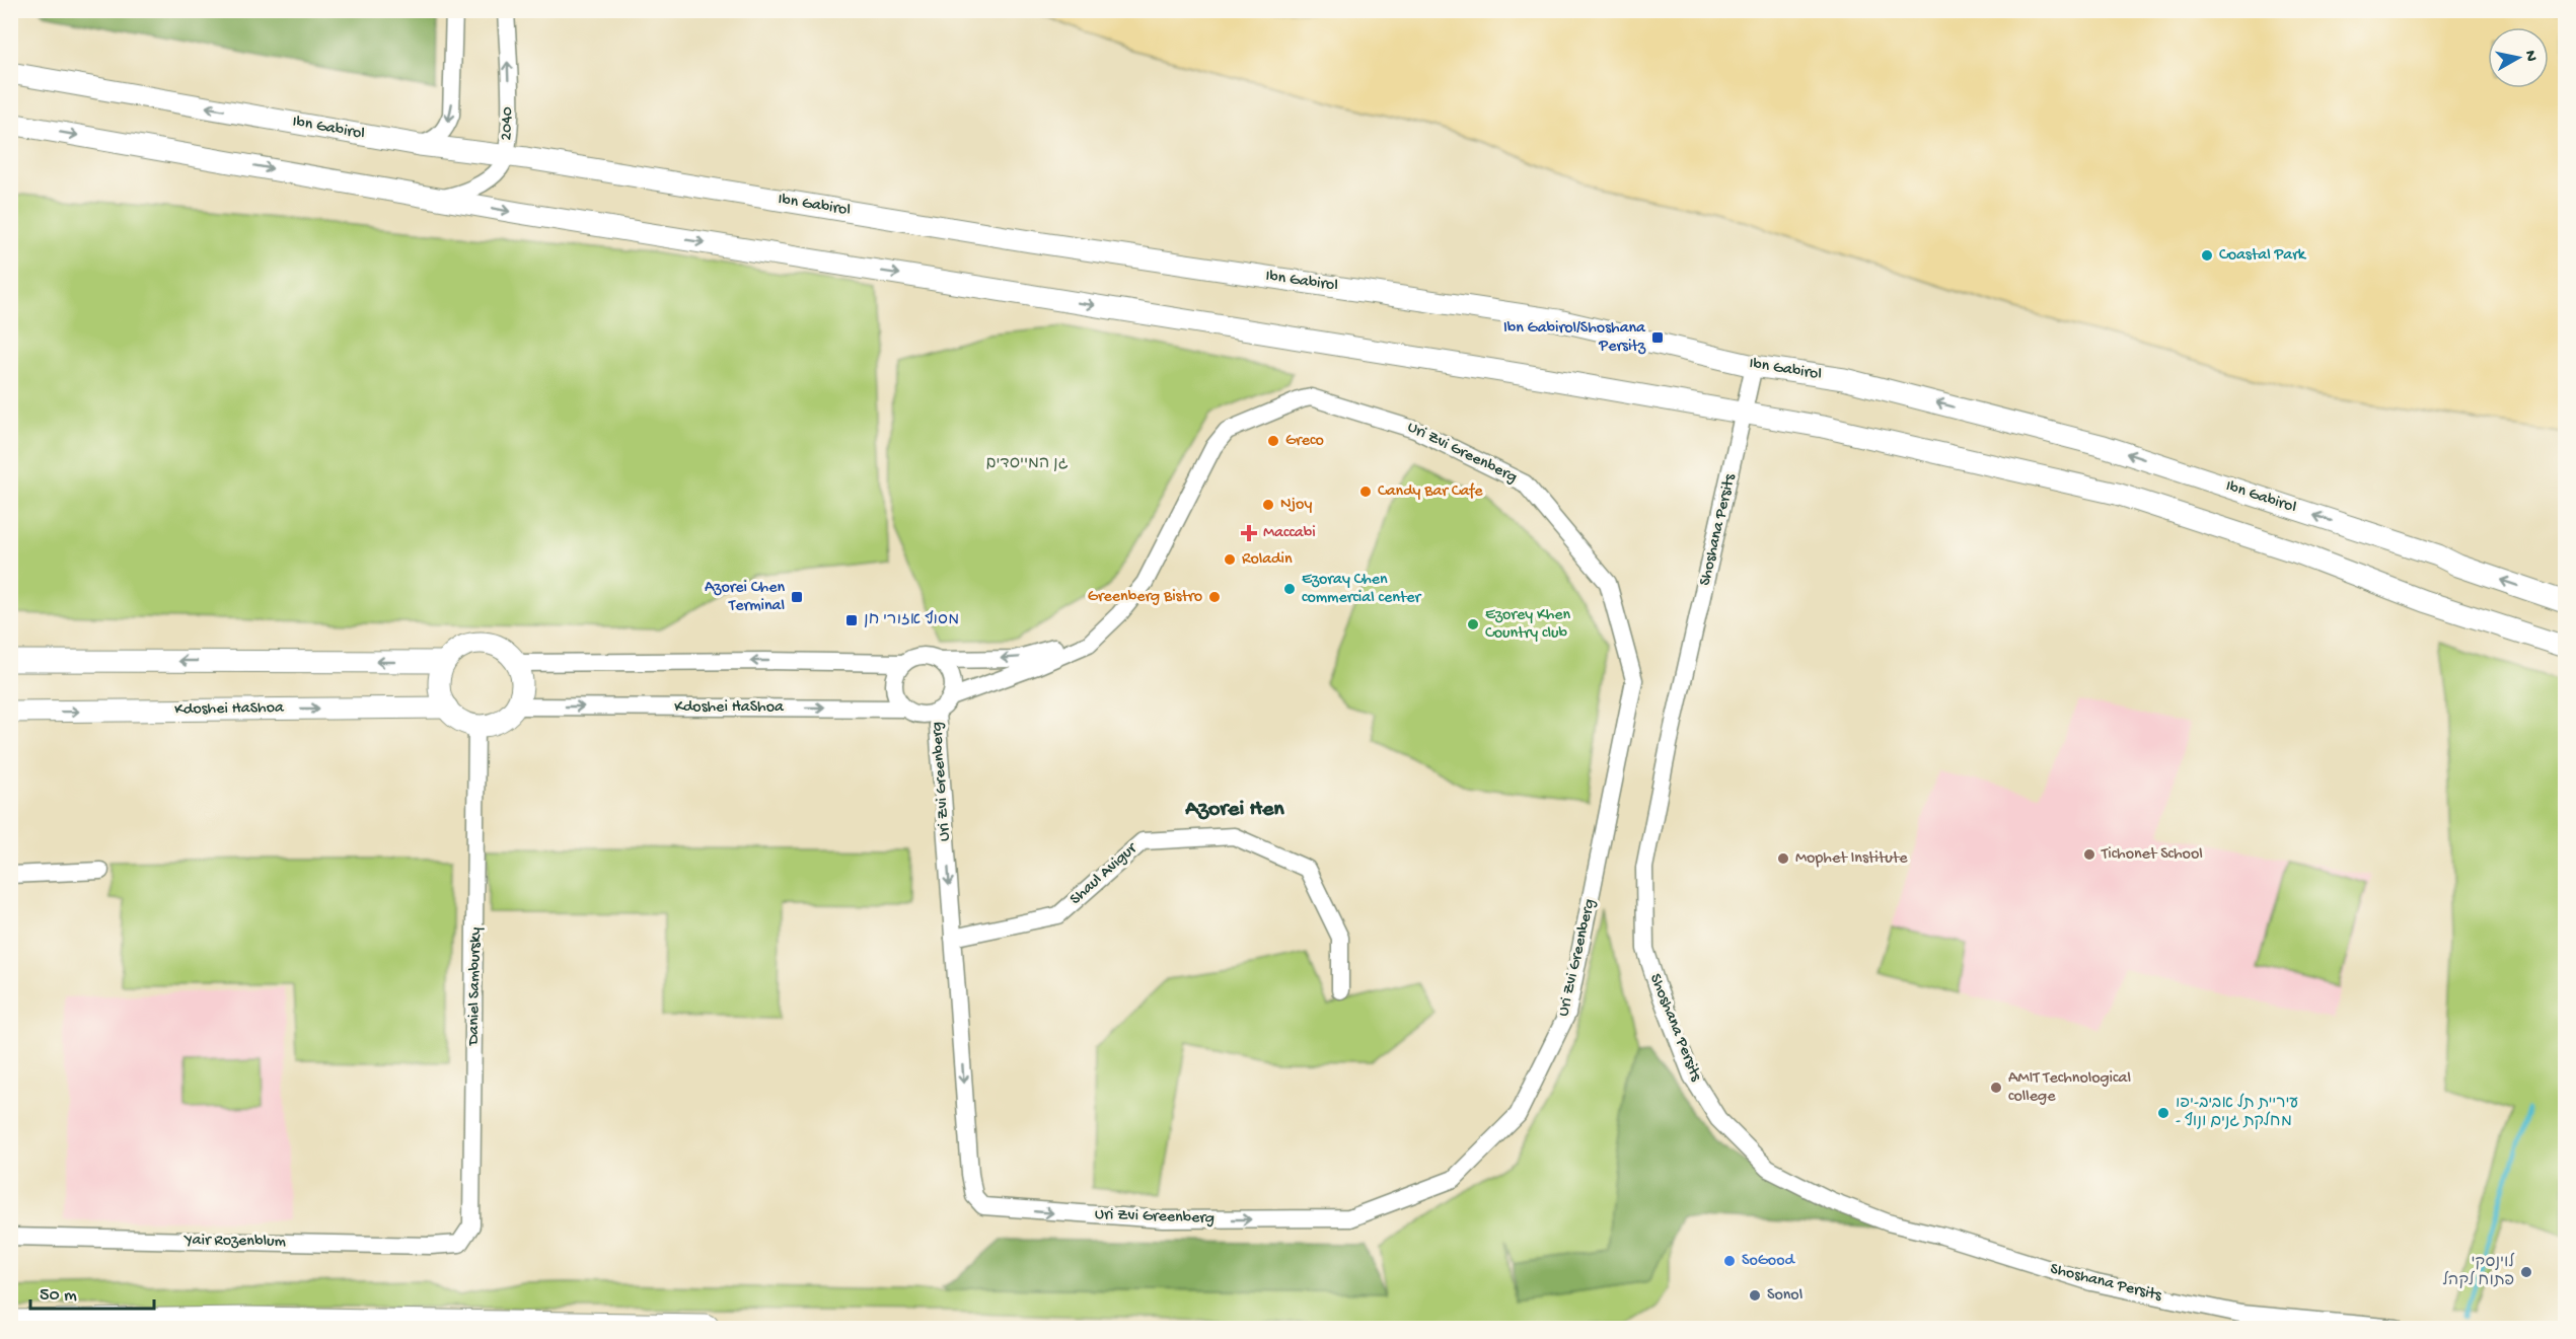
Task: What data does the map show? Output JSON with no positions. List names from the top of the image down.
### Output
{
  "streets": {
    "street": [
      "2040",
      "Ibn Gabirol",
      "Uri Zvi Greenberg",
      "Shoshana Persits",
      "Kdoshei HaShoa",
      "Shaul Avigur",
      "Daniel Sambursky",
      "Yair Rozenblum"
    ]
  },
  "crossings": [
    ["2040", "Ibn Gabirol"],
    ["Ibn Gabirol", "Shoshana Persits"],
    ["Uri Zvi Greenberg", "Kdoshei HaShoa"],
    ["Uri Zvi Greenberg", "Shaul Avigur"],
    ["Kdoshei HaShoa", "Daniel Sambursky"],
    ["Daniel Sambursky", "Yair Rozenblum"]
  ],
  "one_way": ["2040"],
  "districts": ["Azorei Hen"],
  "parks": ["גן המייסדים"],
  "places": {
    "other": [
      "Coastal Park",
      "Greco",
      "Candy Bar Cafe",
      "Njoy",
      "Roladin",
      "Ezoray Chen commercial center",
      "Greenberg Bistro",
      "Ezorey Khen Country club",
      "Tichonet School",
      "Mophet Institute",
      "AMIT Technological college",
      "עיריית תל אביב-יפו - מחלקת גנים ונוף",
      "SoGood",
      "לוינסקי פתוח לקהל",
      "Sonol"
    ],
    "transit": ["Ibn Gabirol/Shoshana Persitz", "Azorei Chen Terminal", "מסוף אזורי חן"],
    "health": ["Maccabi"]
  },
  "scale_bar": "50 m",
  "north": "right"
}
